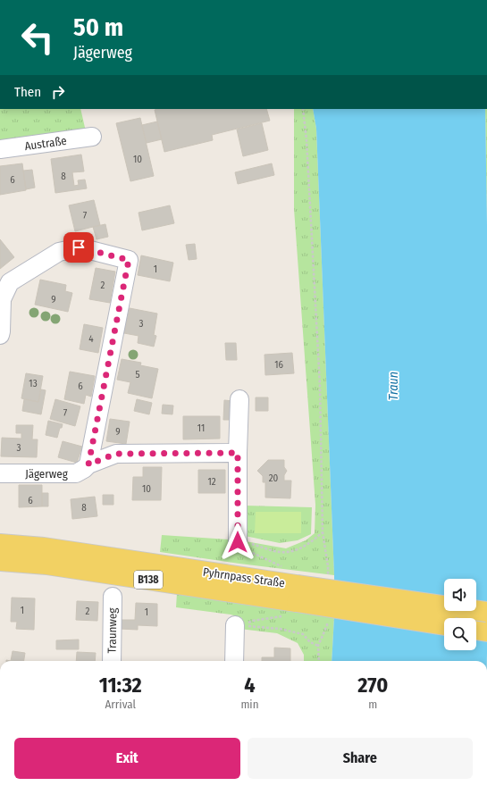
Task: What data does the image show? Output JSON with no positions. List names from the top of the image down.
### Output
{
  "streets": {
    "main road": ["Pyhrnpass Straße", "B138"],
    "street": ["Austraße", "Jägerweg", "Traunweg"]
  },
  "water": ["Traun"],
  "house_numbers": [
    "10",
    "8",
    "6",
    "7",
    "1",
    "2",
    "9",
    "3",
    "4",
    "16",
    "5",
    "13",
    "6",
    "7",
    "11",
    "9",
    "3",
    "20",
    "12",
    "10",
    "6",
    "8",
    "1",
    "2",
    "1"
  ],
  "page": {
    "turn": ["50 m", "Jägerweg"],
    "then": "Then",
    "eta": [
      "11:32",
      "Arrival",
      "4",
      "min",
      "270",
      "m"
    ],
    "buttons": ["Exit", "Share"]
  }
}
